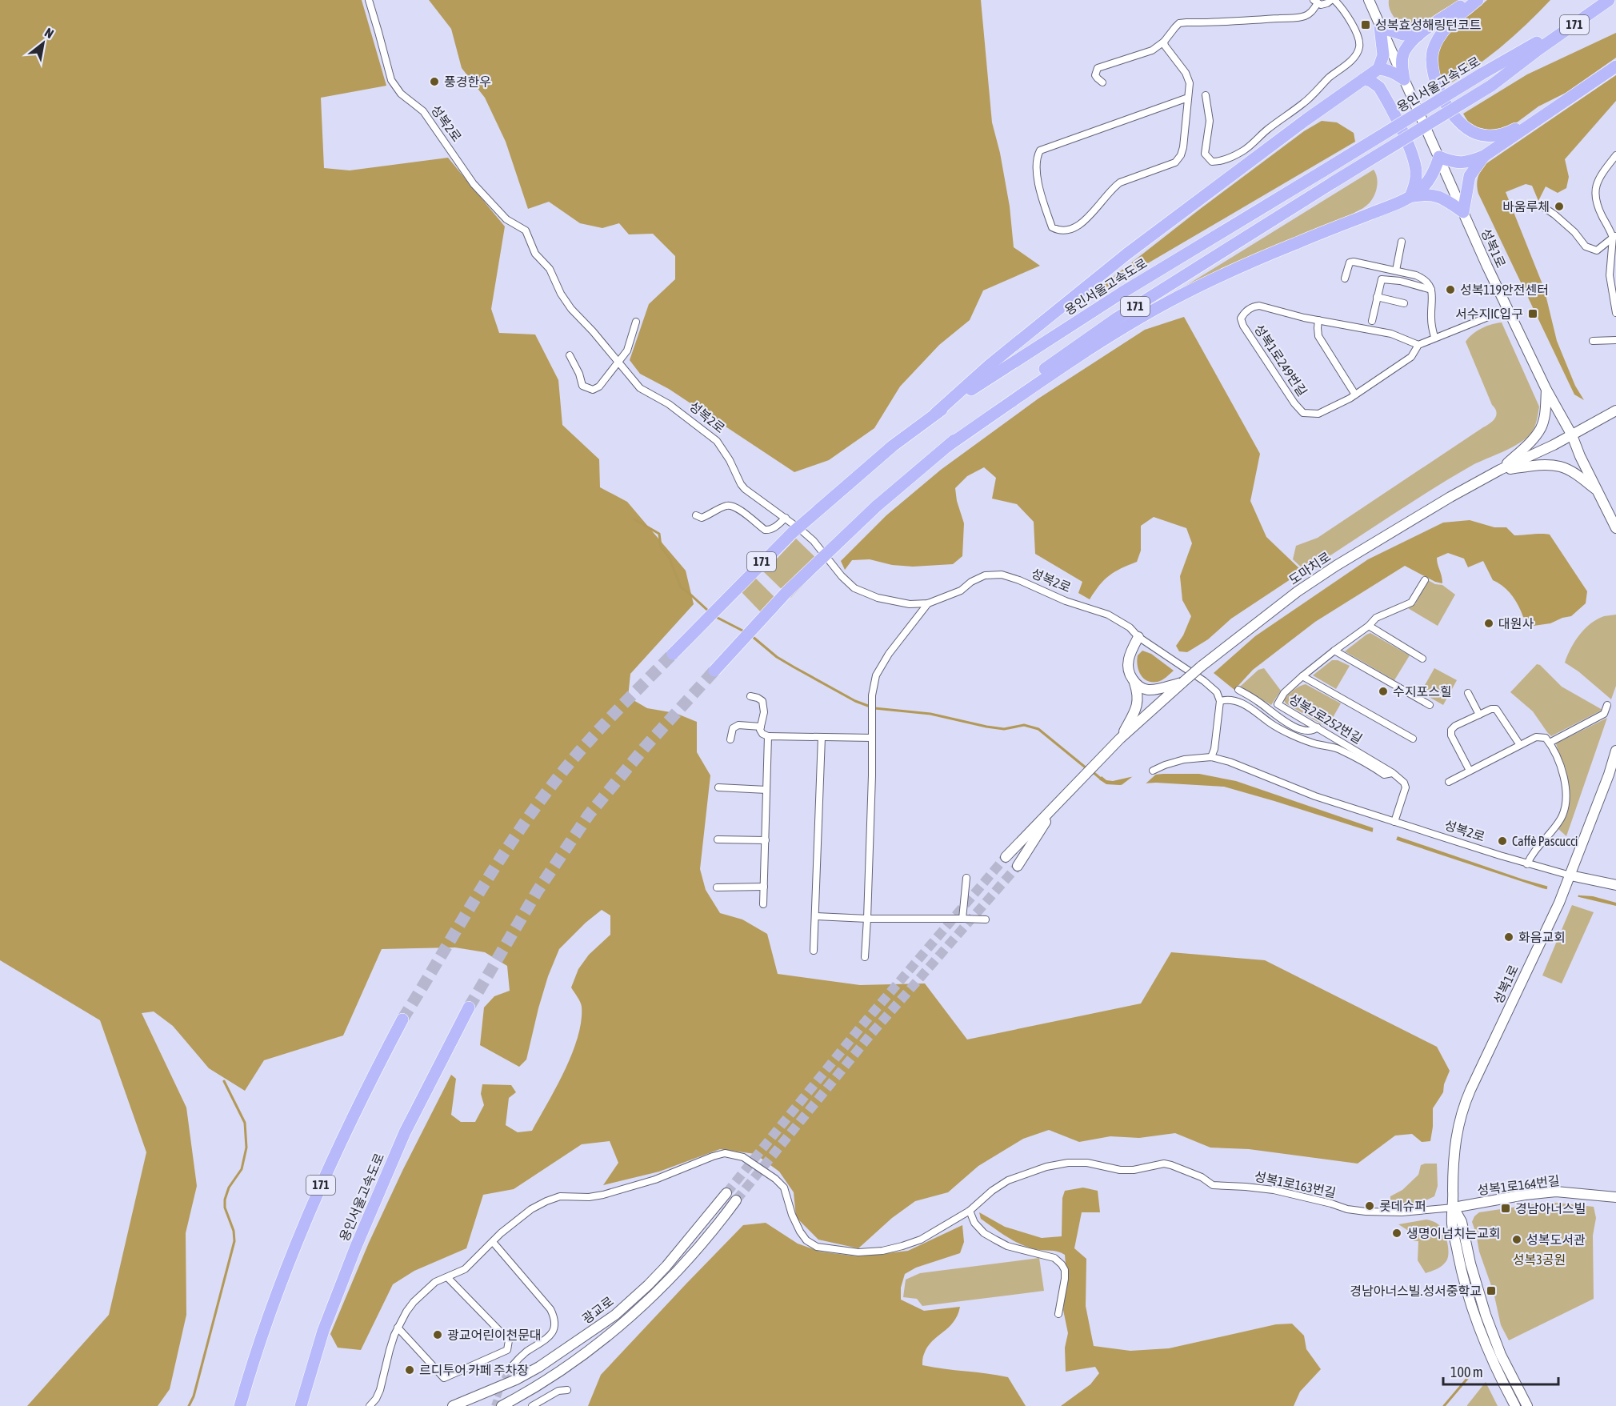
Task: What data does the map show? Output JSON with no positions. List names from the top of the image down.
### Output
{
  "streets": {
    "highway": ["171", "용인서울고속도로"],
    "main road": [
      "성복2로",
      "성복1로",
      "도마치로",
      "성복1로164번길",
      "광교로"
    ],
    "street": ["성복1로249번길", "성복2로252번길", "성복1로163번길"]
  },
  "crossings": [
    ["성복2로", "성복1로"],
    ["성복1로", "성복1로249번길"],
    ["성복1로", "도마치로"],
    ["성복1로", "성복1로163번길"],
    ["성복1로", "성복1로164번길"],
    ["성복1로163번길", "성복1로164번길"]
  ],
  "parks": ["성복3공원"],
  "places": {
    "transit": [
      "성복효성해링턴코트",
      "서수지IC입구",
      "경남아너스빌",
      "경남아너스빌.성서중학교"
    ],
    "other": [
      "풍경한우",
      "바움루체",
      "성복119안전센터",
      "대원사",
      "수지포스힐",
      "Caffè Pascucci",
      "화음교회",
      "롯데슈퍼",
      "생명이넘치는교회",
      "성복도서관",
      "광교어린이천문대",
      "르디투어 카페 주차장"
    ]
  },
  "scale_bar": "100 m",
  "north": "top right"
}
